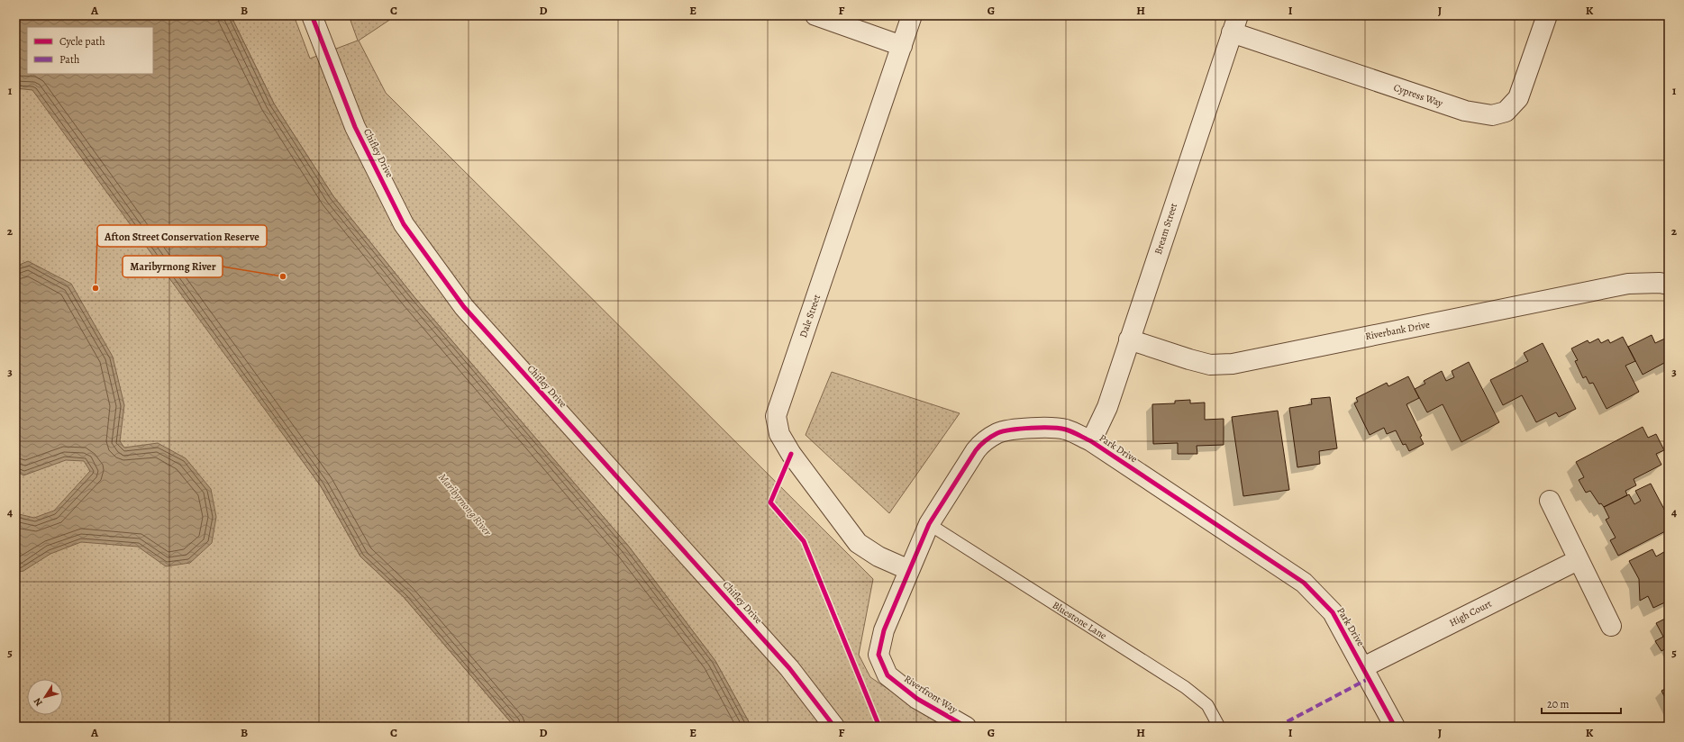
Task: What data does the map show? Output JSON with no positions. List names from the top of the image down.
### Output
{
  "streets": {
    "street": [
      "Cypress Way",
      "Chifley Drive",
      "Bream Street",
      "Dale Street",
      "Riverbank Drive",
      "Park Drive",
      "High Court",
      "Riverfront Way"
    ],
    "lane": ["Bluestone Lane"]
  },
  "crossings": [
    ["Cypress Way", "Bream Street"],
    ["Bream Street", "Riverbank Drive"],
    ["Bream Street", "Park Drive"],
    ["Dale Street", "Park Drive"],
    ["Park Drive", "High Court"],
    ["Park Drive", "Bluestone Lane"],
    ["Park Drive", "Riverfront Way"]
  ],
  "water": ["Maribyrnong River"],
  "places": ["Maribyrnong River", "Afton Street Conservation Reserve"],
  "legend": ["Cycle path", "Path"],
  "scale_bar": "20 m",
  "north": "bottom left",
  "grid": {
    "columns": [
      "A",
      "B",
      "C",
      "D",
      "E",
      "F",
      "G",
      "H",
      "I",
      "J",
      "K"
    ],
    "rows": [
      "1",
      "2",
      "3",
      "4",
      "5"
    ]
  }
}
